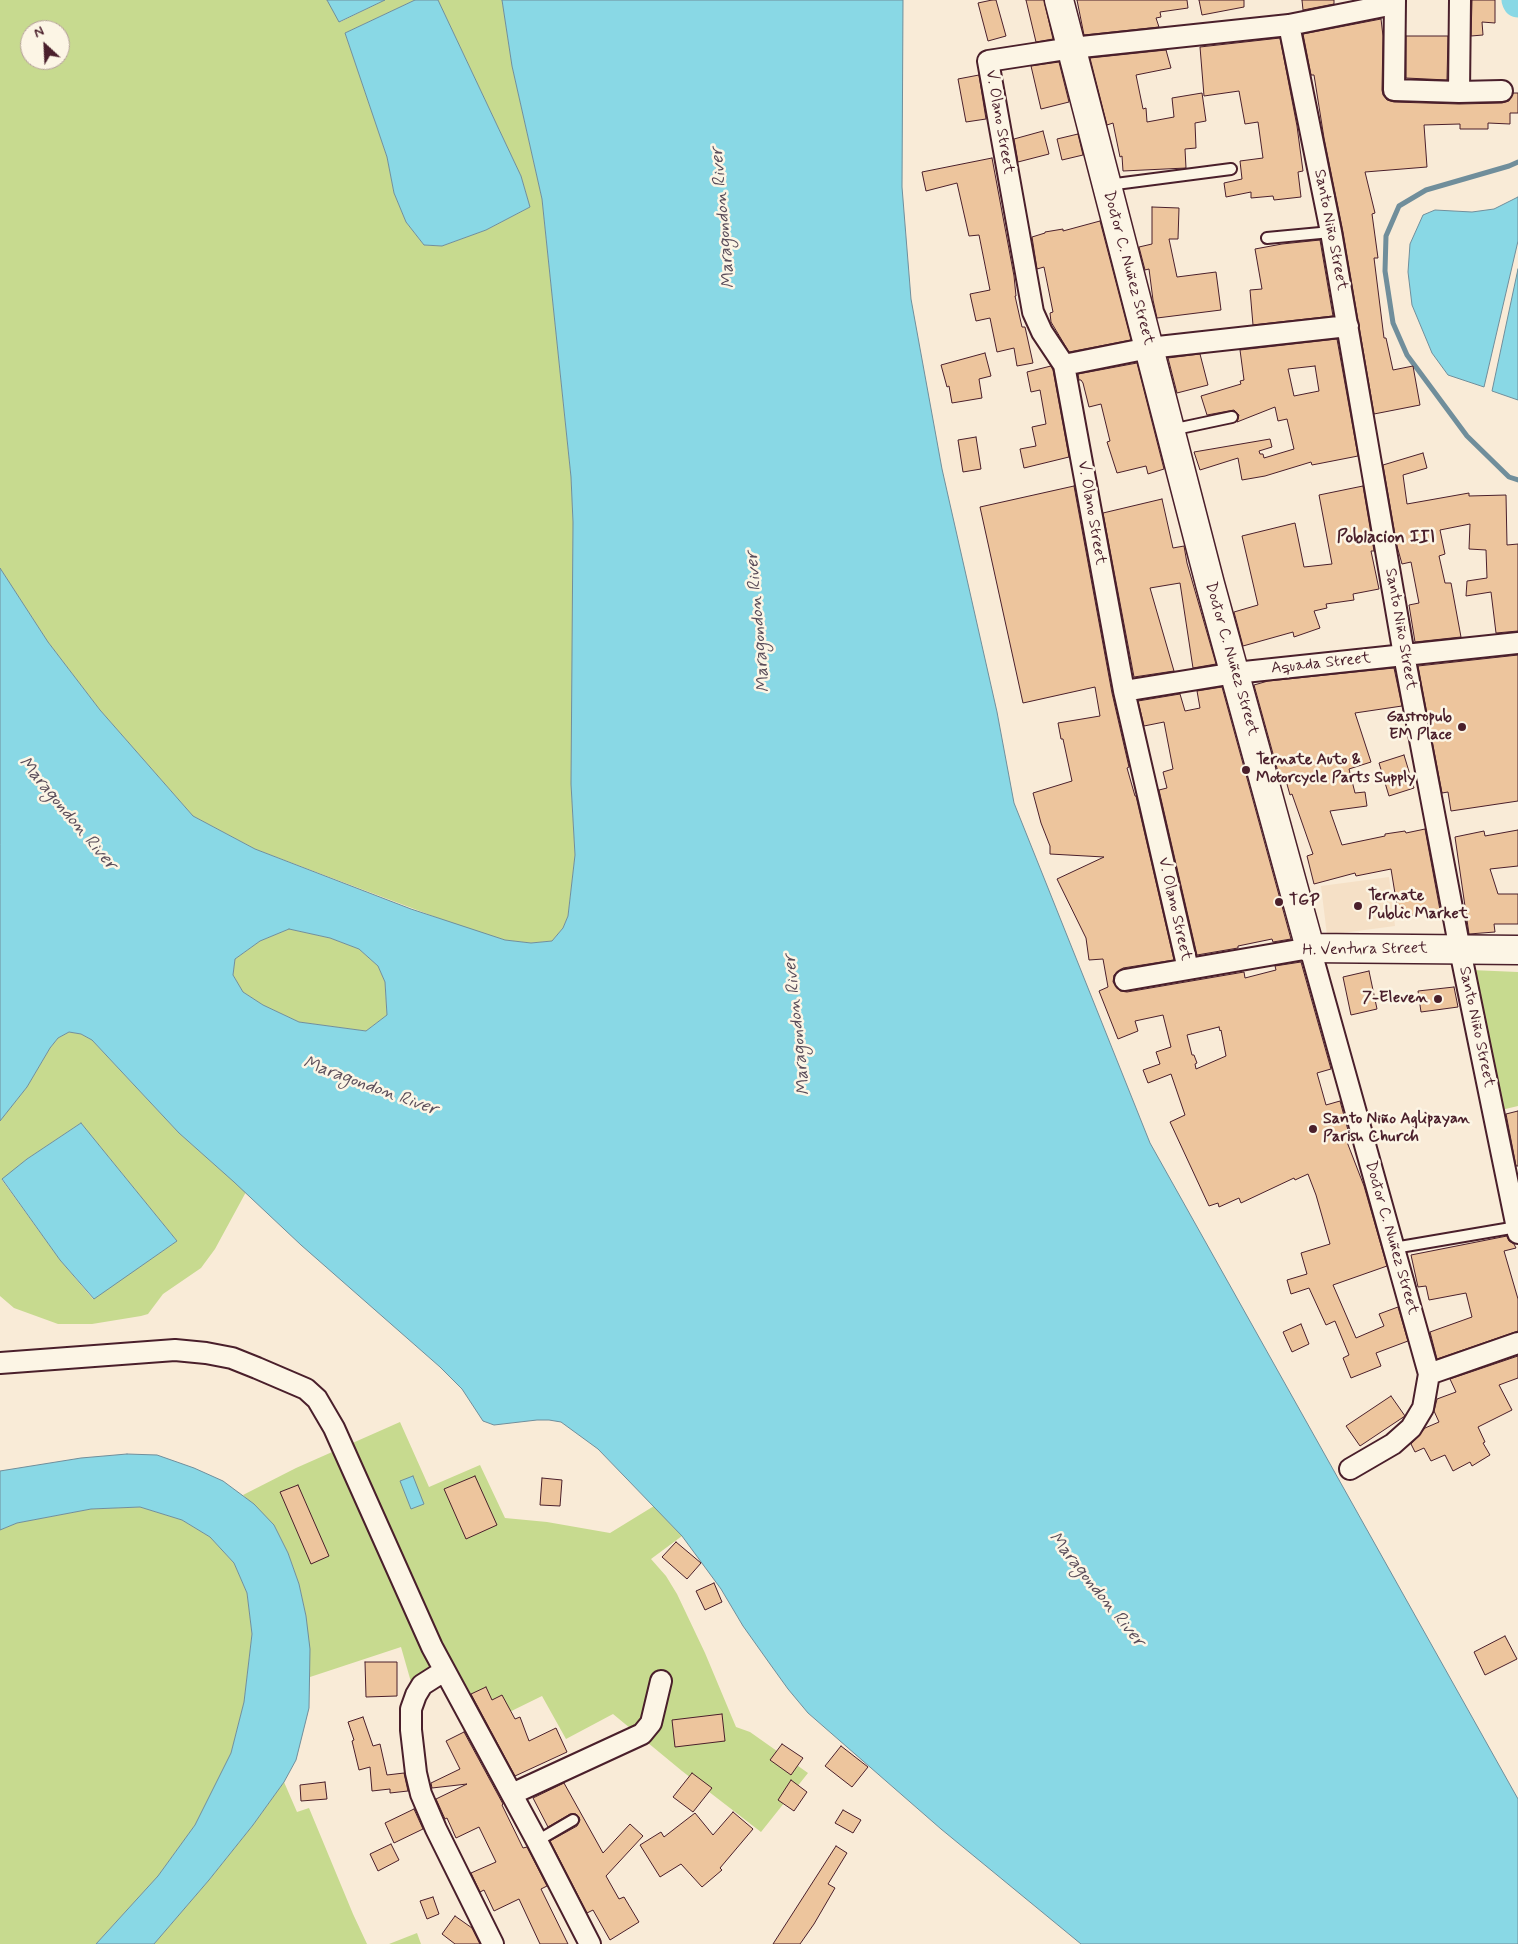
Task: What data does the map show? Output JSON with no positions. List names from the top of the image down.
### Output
{
  "streets": {
    "main road": ["Doctor C. Nuñez Street", "H. Ventura Street"],
    "street": ["V. Olano Street", "Santo Niño Street", "Aquada Street"]
  },
  "crossings": [
    ["V. Olano Street", "Doctor C. Nuñez Street"],
    ["V. Olano Street", "Aquada Street"],
    ["V. Olano Street", "H. Ventura Street"],
    ["Santo Niño Street", "Aquada Street"],
    ["Santo Niño Street", "H. Ventura Street"],
    ["Doctor C. Nuñez Street", "Aquada Street"],
    ["Doctor C. Nuñez Street", "H. Ventura Street"]
  ],
  "districts": ["Poblacion III"],
  "water": ["Maragondon River"],
  "places": [
    "Gastropub EM Place",
    "Ternate Auto & Motorcycle Parts Supply",
    "TGP",
    "Ternate Public Market",
    "7-Eleven",
    "Santo Niño Aglipayan Parish Church"
  ],
  "north": "top left"
}
